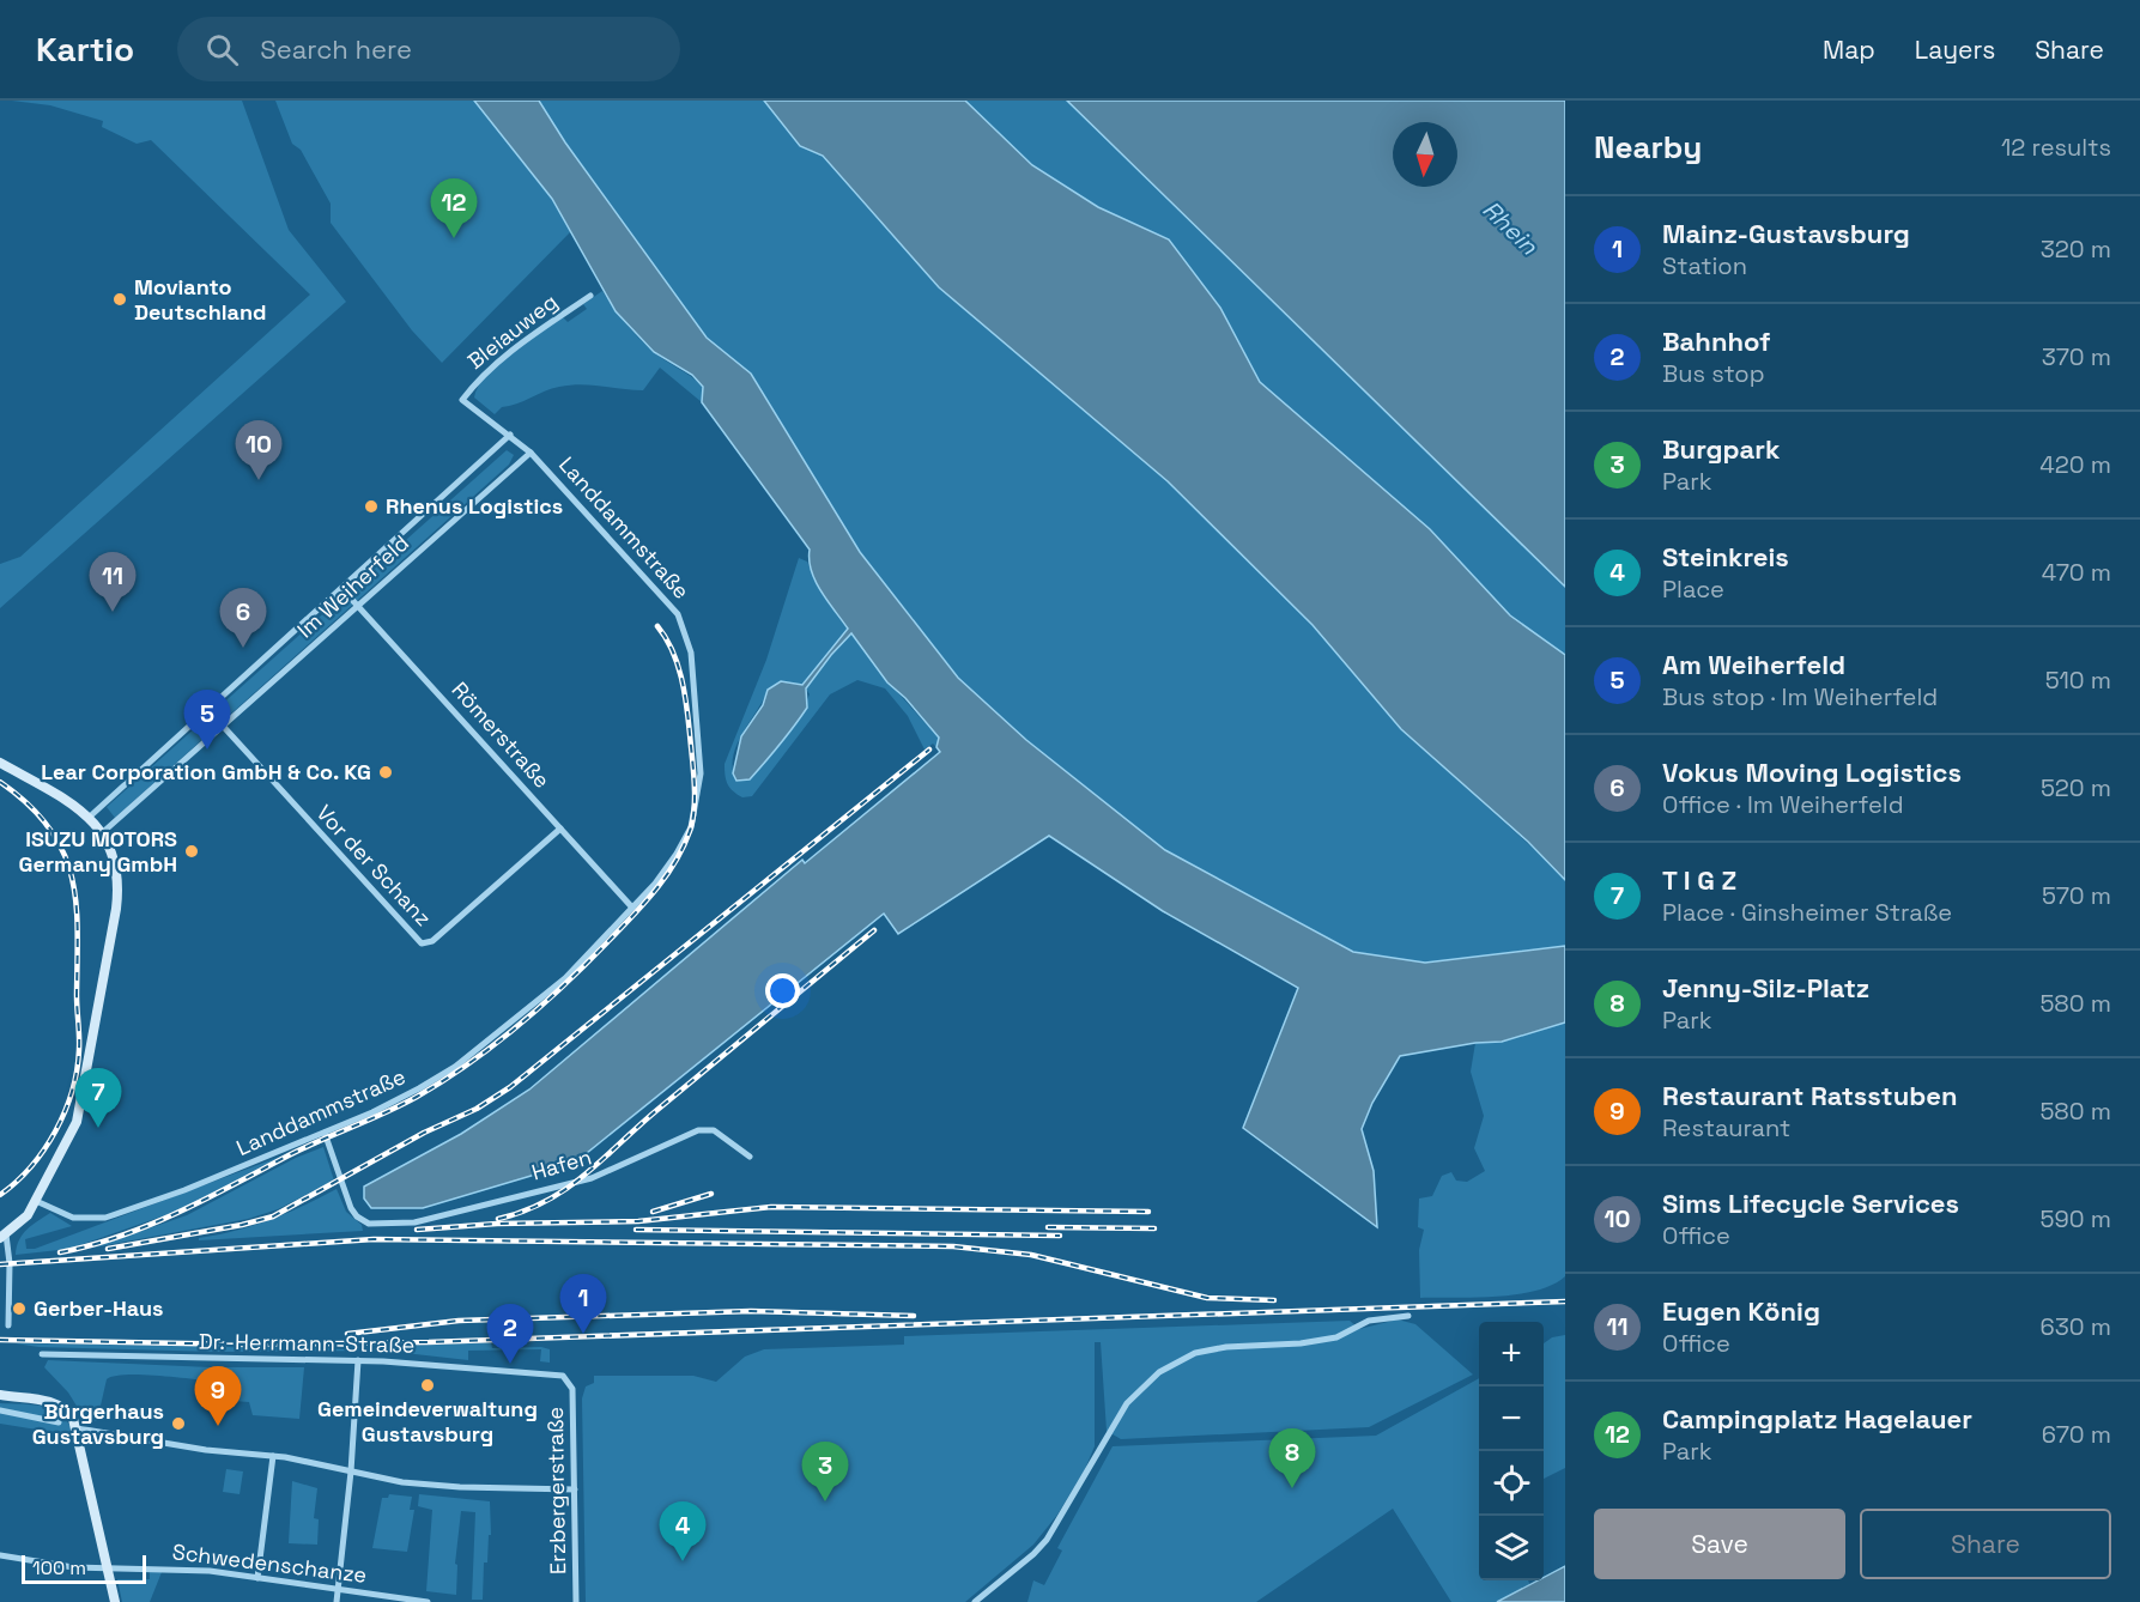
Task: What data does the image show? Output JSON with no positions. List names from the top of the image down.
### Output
{
  "streets": {
    "street": [
      "Bleiauweg",
      "Landdammstraße",
      "Im Weiherfeld",
      "Römerstraße",
      "Vor der Schanz",
      "Hafen",
      "Dr.-Herrmann-Straße",
      "Erzbergerstraße",
      "Schwedenschanze"
    ]
  },
  "crossings": [
    ["Bleiauweg", "Landdammstraße"],
    ["Landdammstraße", "Im Weiherfeld"],
    ["Landdammstraße", "Römerstraße"],
    ["Landdammstraße", "Hafen"],
    ["Im Weiherfeld", "Römerstraße"],
    ["Im Weiherfeld", "Vor der Schanz"],
    ["Römerstraße", "Vor der Schanz"],
    ["Dr.-Herrmann-Straße", "Erzbergerstraße"]
  ],
  "water": ["Rhein"],
  "places": [
    "Movianto Deutschland",
    "Rhenus Logistics",
    "Lear Corporation GmbH & Co. KG",
    "ISUZU MOTORS Germany GmbH",
    "Gerber-Haus",
    "Gemeindeverwaltung Gustavsburg",
    "Bürgerhaus Gustavsburg"
  ],
  "scale_bar": "100 m",
  "north": "bottom",
  "page": {
    "header": "Kartio",
    "search": "Search here",
    "nav": ["Map", "Layers", "Share"],
    "heading": ["Nearby", "12 results"],
    "pins": [
      "12",
      "10",
      "11",
      "6",
      "5",
      "7",
      "1",
      "2",
      "9",
      "8",
      "3",
      "4"
    ],
    "list": [
      {
        "mark": "1",
        "name": "Mainz-Gustavsburg",
        "note": "Station",
        "value": "320 m"
      },
      {
        "mark": "2",
        "name": "Bahnhof",
        "note": "Bus stop",
        "value": "370 m"
      },
      {
        "mark": "3",
        "name": "Burgpark",
        "note": "Park",
        "value": "420 m"
      },
      {
        "mark": "4",
        "name": "Steinkreis",
        "note": "Place",
        "value": "470 m"
      },
      {
        "mark": "5",
        "name": "Am Weiherfeld",
        "note": "Bus stop · Im Weiherfeld",
        "value": "510 m"
      },
      {
        "mark": "6",
        "name": "Vokus Moving Logistics",
        "note": "Office · Im Weiherfeld",
        "value": "520 m"
      },
      {
        "mark": "7",
        "name": "T I G Z",
        "note": "Place · Ginsheimer Straße",
        "value": "570 m"
      },
      {
        "mark": "8",
        "name": "Jenny-Silz-Platz",
        "note": "Park",
        "value": "580 m"
      },
      {
        "mark": "9",
        "name": "Restaurant Ratsstuben",
        "note": "Restaurant",
        "value": "580 m"
      },
      {
        "mark": "10",
        "name": "Sims Lifecycle Services",
        "note": "Office",
        "value": "590 m"
      },
      {
        "mark": "11",
        "name": "Eugen König",
        "note": "Office",
        "value": "630 m"
      },
      {
        "mark": "12",
        "name": "Campingplatz Hagelauer",
        "note": "Park",
        "value": "670 m"
      }
    ],
    "map_buttons": ["+", "−"],
    "buttons": ["Save", "Share"],
    "scale": "100 m"
  }
}
